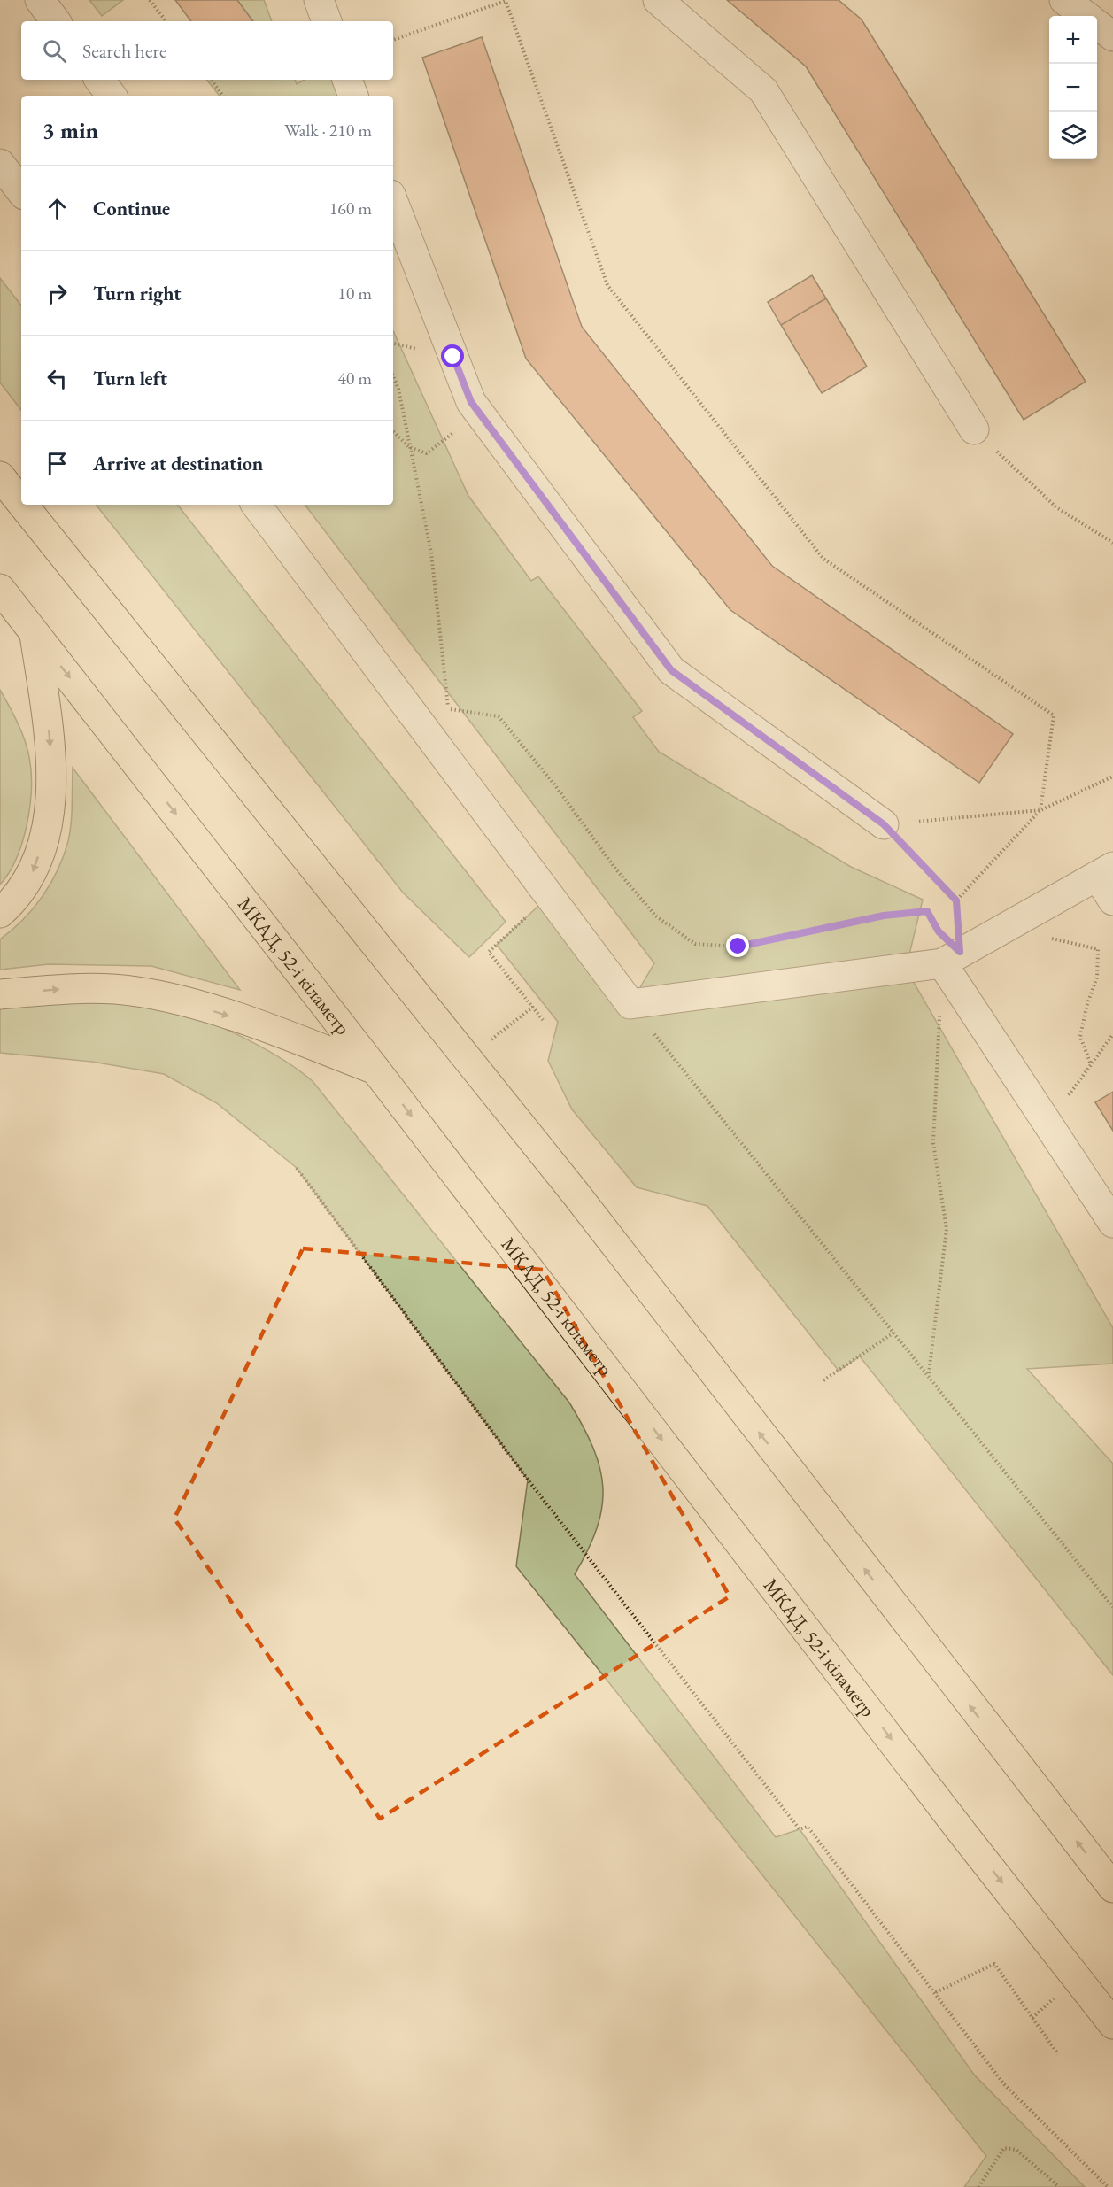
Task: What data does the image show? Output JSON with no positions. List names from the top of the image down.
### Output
{
  "streets": {
    "highway": ["МКАД, 52-і кіламетр"]
  },
  "page": {
    "map_buttons": ["+", "−"],
    "search": "Search here",
    "heading": ["3 min", "Walk · 210 m"],
    "list": [
      ["Continue", "160 m"],
      ["Turn right", "10 m"],
      ["Turn left", "40 m"],
      "Arrive at destination"
    ]
  }
}
